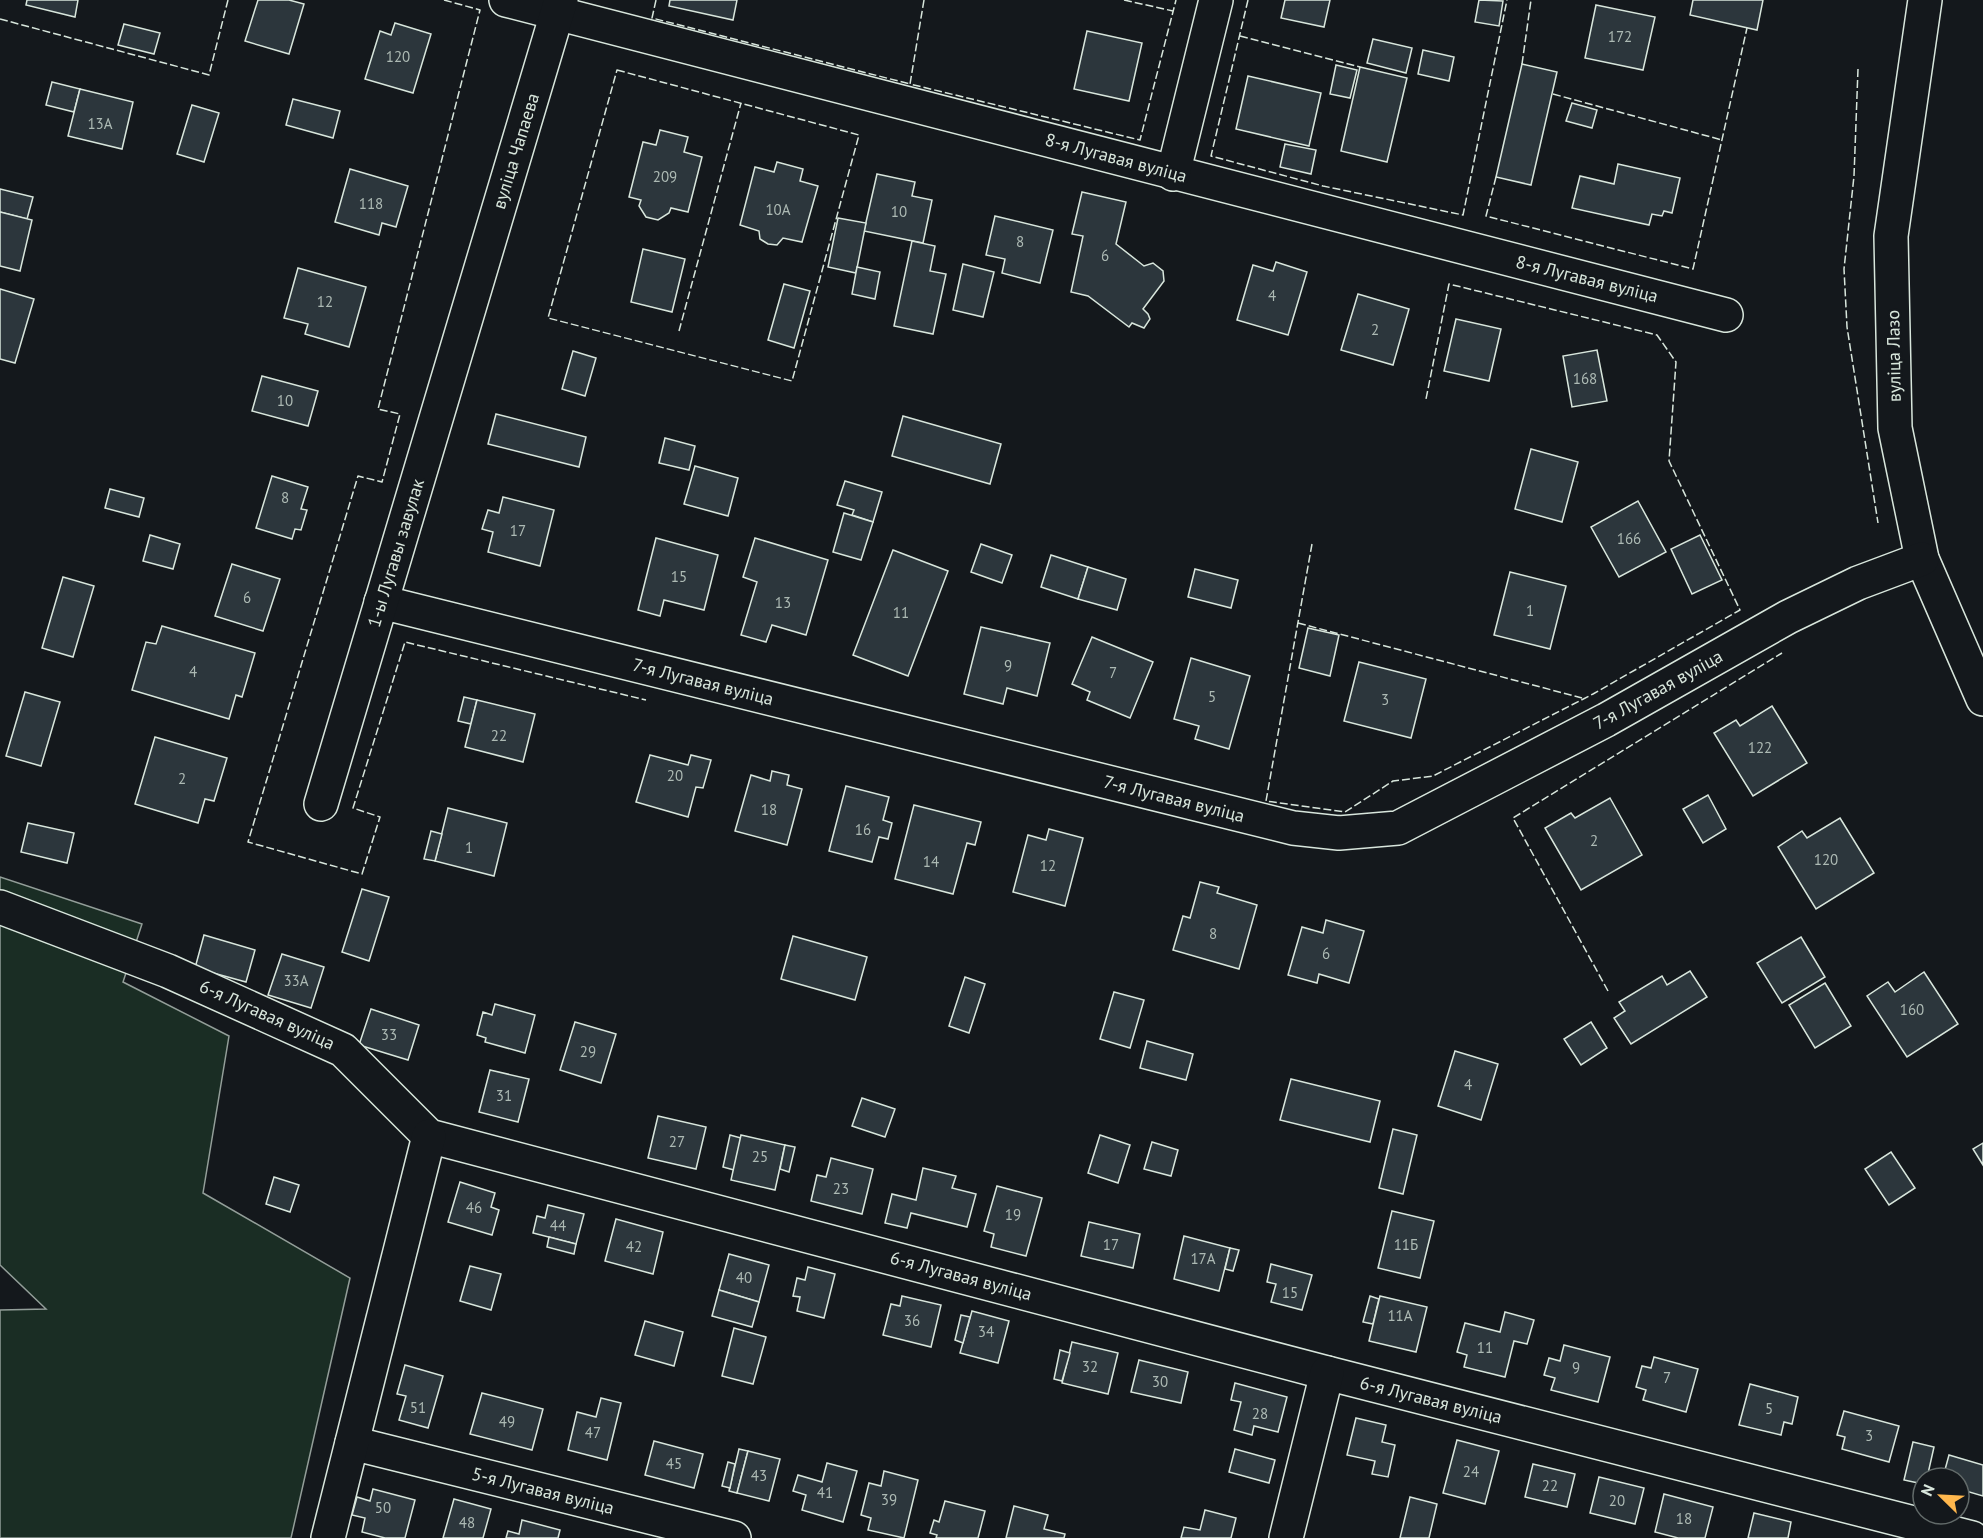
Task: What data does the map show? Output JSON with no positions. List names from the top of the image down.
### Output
{
  "streets": {
    "street": [
      "вуліца Чапаева",
      "8-я Лугавая вуліца",
      "вуліца Лазо",
      "1-ы Лугавы завулак",
      "7-я Лугавая вуліца",
      "6-я Лугавая вуліца",
      "5-я Лугавая вуліца"
    ]
  },
  "crossings": [
    ["вуліца Чапаева", "8-я Лугавая вуліца"],
    ["вуліца Чапаева", "1-ы Лугавы завулак"],
    ["вуліца Лазо", "7-я Лугавая вуліца"],
    ["1-ы Лугавы завулак", "7-я Лугавая вуліца"]
  ],
  "house_numbers": [
    "172",
    "120",
    "13А",
    "209",
    "118",
    "10А",
    "10",
    "8",
    "6",
    "4",
    "12",
    "2",
    "168",
    "10",
    "8",
    "17",
    "166",
    "15",
    "6",
    "13",
    "1",
    "11",
    "9",
    "4",
    "7",
    "5",
    "3",
    "22",
    "122",
    "20",
    "2",
    "18",
    "16",
    "2",
    "1",
    "120",
    "14",
    "12",
    "8",
    "6",
    "33А",
    "160",
    "33",
    "29",
    "4",
    "31",
    "27",
    "25",
    "23",
    "46",
    "19",
    "44",
    "17",
    "11Б",
    "42",
    "17А",
    "40",
    "15",
    "11А",
    "36",
    "34",
    "11",
    "32",
    "9",
    "7",
    "30",
    "51",
    "5",
    "28",
    "49",
    "47",
    "3",
    "45",
    "24",
    "43",
    "22",
    "41",
    "39",
    "20",
    "50",
    "18",
    "48"
  ],
  "north": "top left"
}
